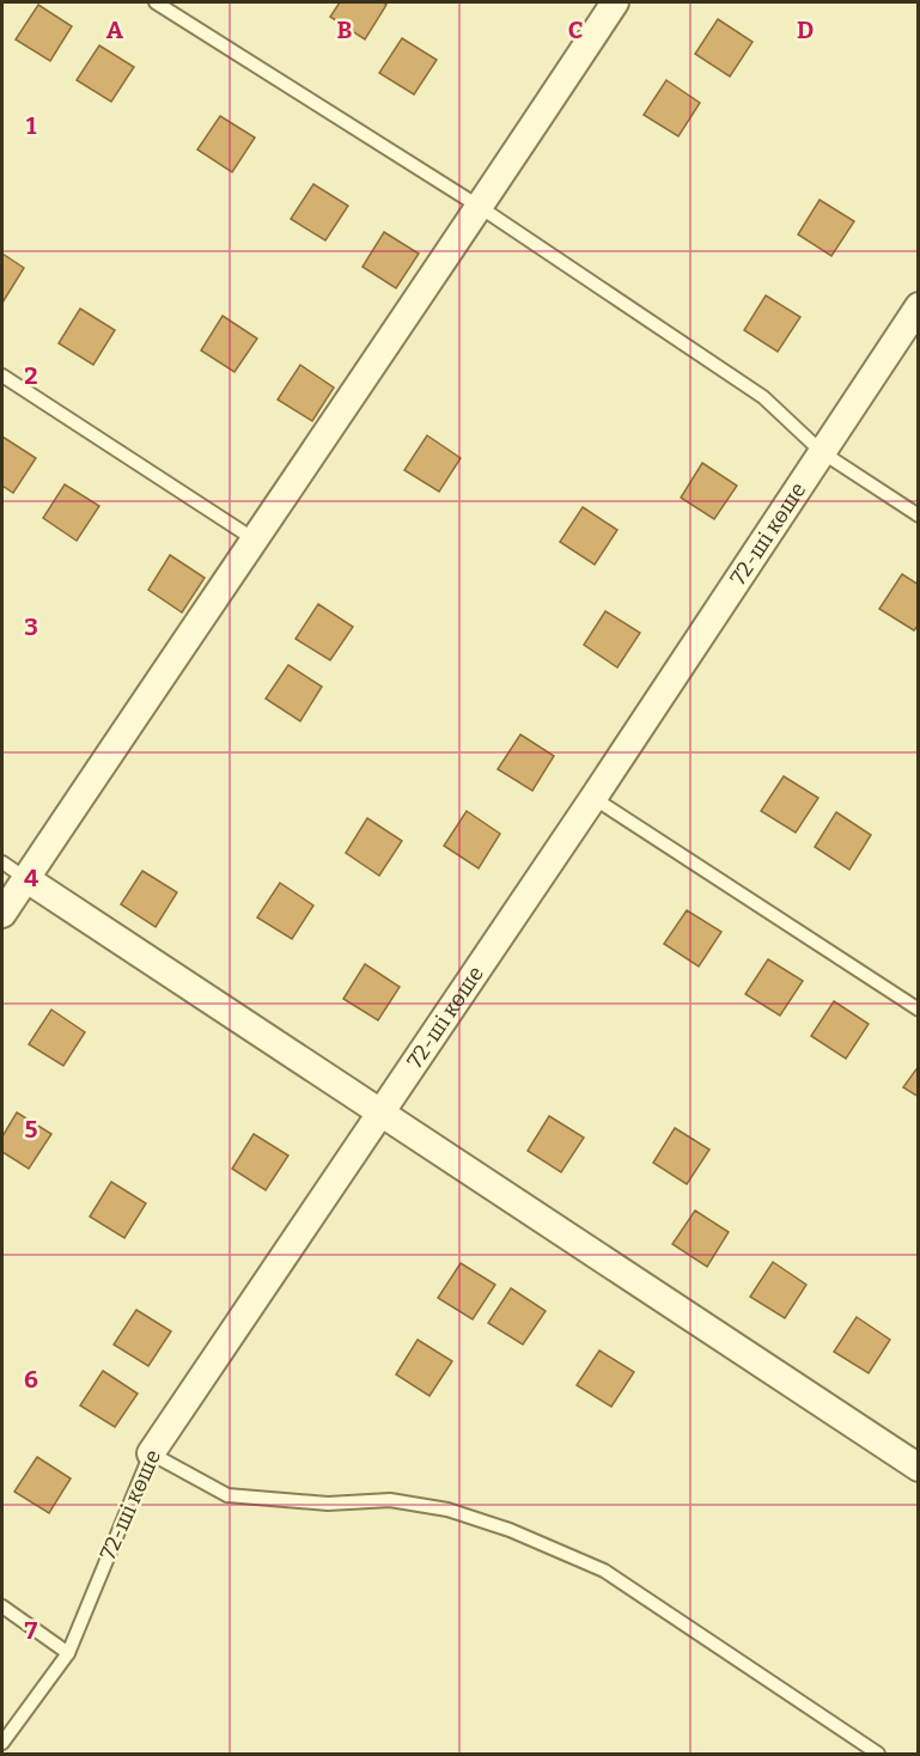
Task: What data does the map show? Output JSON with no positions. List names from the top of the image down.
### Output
{
  "streets": {
    "street": ["72-ші көше"]
  },
  "grid": {
    "columns": [
      "A",
      "B",
      "C",
      "D"
    ],
    "rows": [
      "1",
      "2",
      "3",
      "4",
      "5",
      "6",
      "7"
    ]
  }
}
